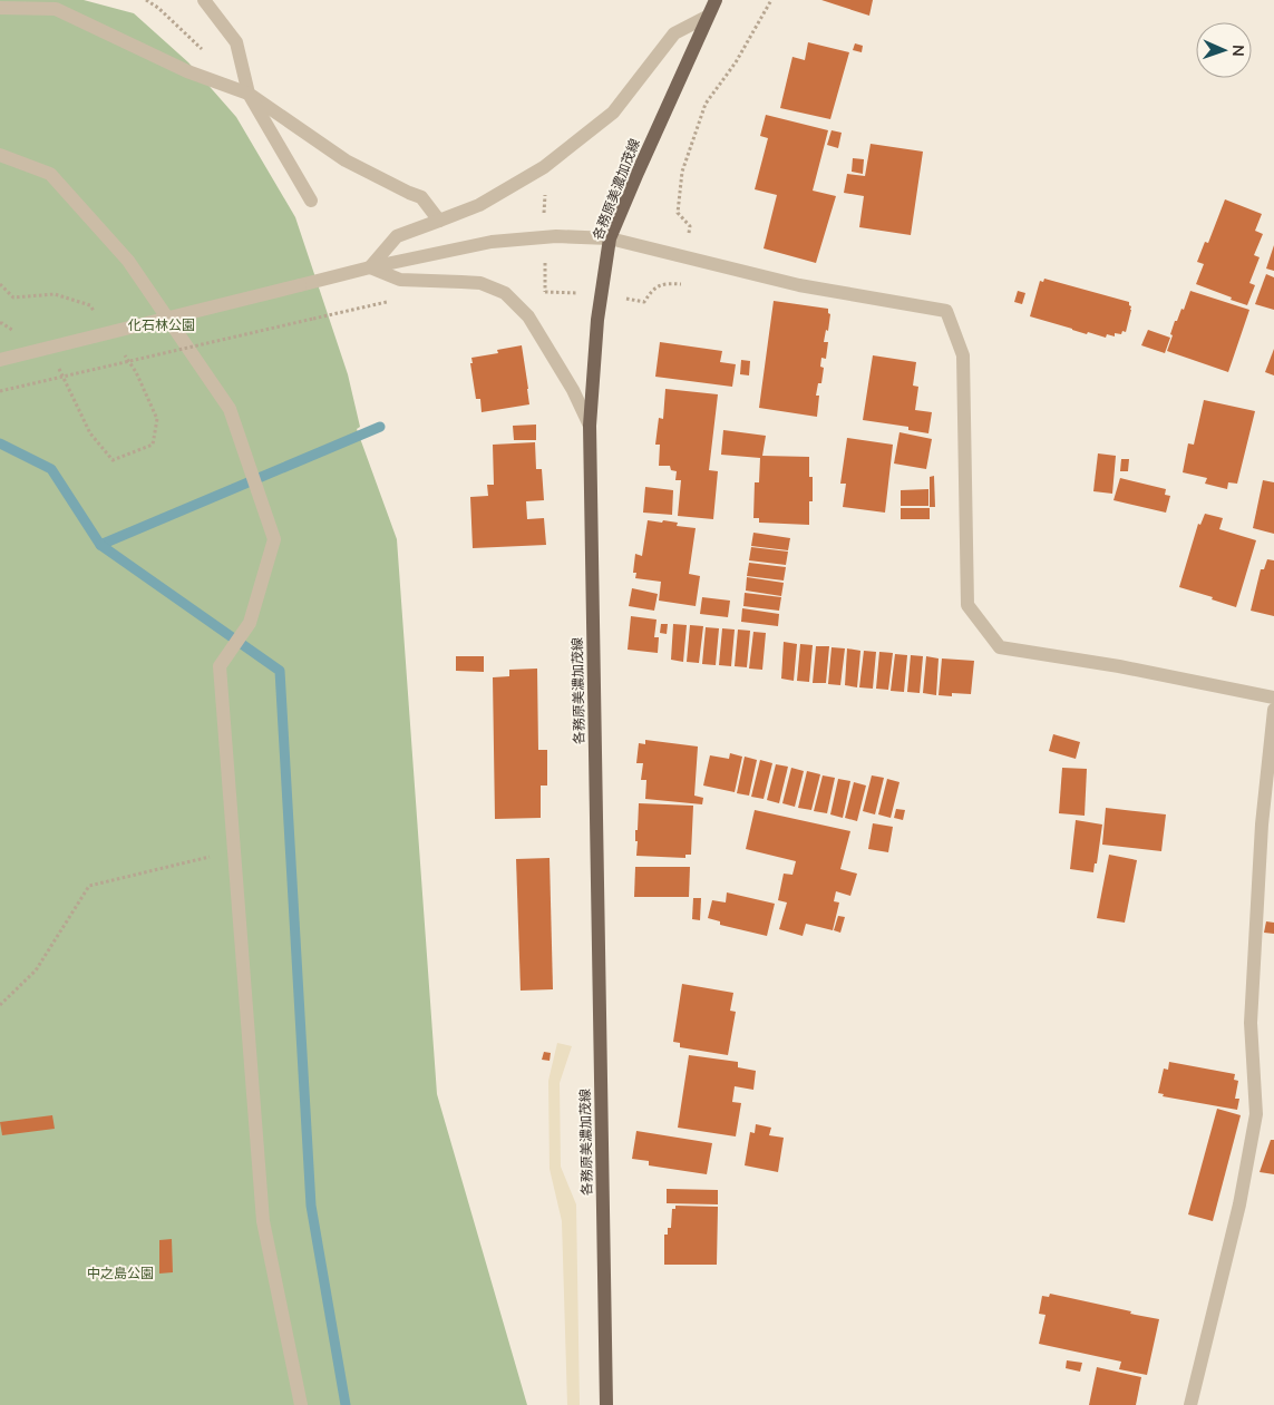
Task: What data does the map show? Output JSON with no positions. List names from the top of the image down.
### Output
{
  "streets": {
    "main road": ["各務原美濃加茂線"]
  },
  "parks": ["化石林公園", "中之島公園"],
  "north": "right"
}
